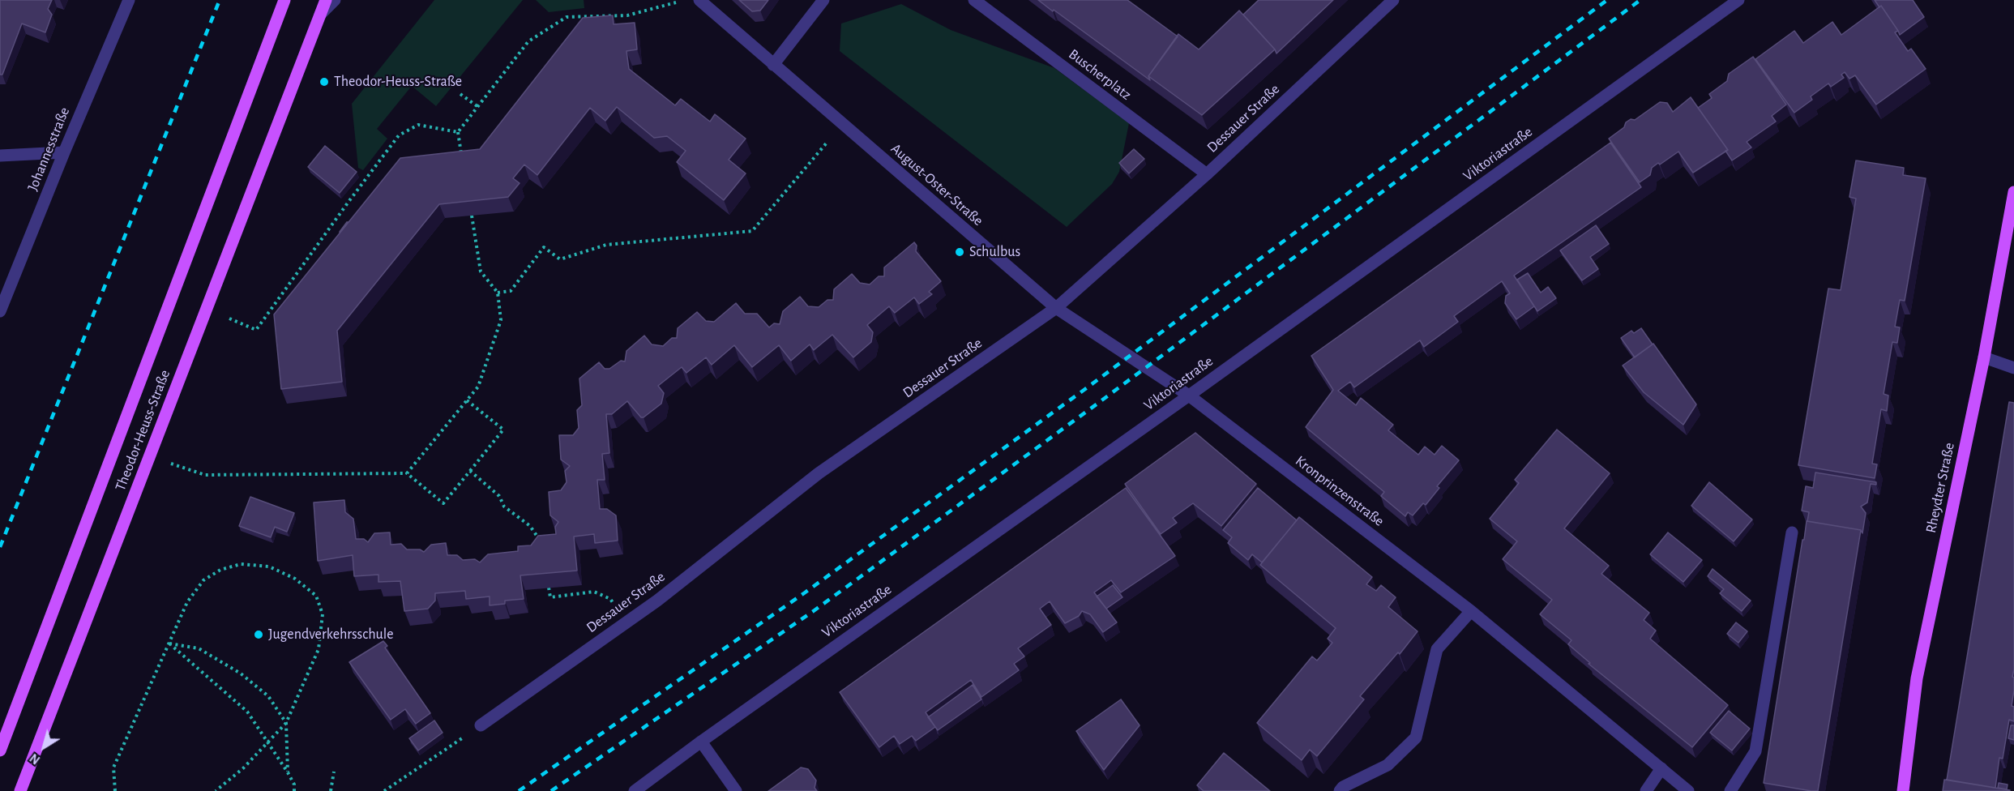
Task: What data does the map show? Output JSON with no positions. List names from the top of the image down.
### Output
{
  "streets": {
    "main road": ["Theodor-Heuss-Straße", "Rheydter Straße"],
    "street": [
      "Buscherplatz",
      "Dessauer Straße",
      "Johannesstraße",
      "Viktoriastraße",
      "August-Oster-Straße",
      "Kronprinzenstraße"
    ]
  },
  "crossings": [
    ["Buscherplatz", "Dessauer Straße"],
    ["Dessauer Straße", "August-Oster-Straße"],
    ["Viktoriastraße", "August-Oster-Straße"],
    ["Viktoriastraße", "Kronprinzenstraße"],
    ["August-Oster-Straße", "Kronprinzenstraße"]
  ],
  "places": ["Theodor-Heuss-Straße", "Schulbus", "Jugendverkehrsschule"],
  "north": "bottom left"
}
